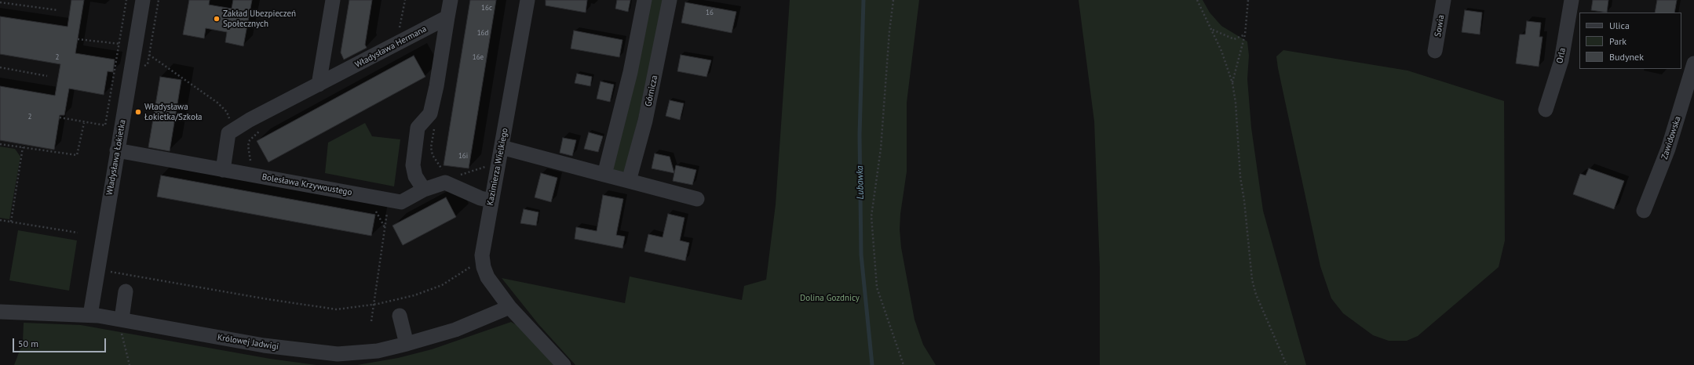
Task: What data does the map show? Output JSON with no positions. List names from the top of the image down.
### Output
{
  "streets": {
    "street": [
      "Sowia",
      "Władysława Hermana",
      "Orla",
      "Górnicza",
      "Zawidowska",
      "Władysława Łokietka",
      "Kazimierza Wielkiego",
      "Bolesława Krzywoustego",
      "Królowej Jadwigi"
    ]
  },
  "crossings": [
    ["Władysława Łokietka", "Bolesława Krzywoustego"],
    ["Władysława Łokietka", "Królowej Jadwigi"],
    ["Kazimierza Wielkiego", "Królowej Jadwigi"]
  ],
  "water": ["Lubawka"],
  "parks": ["Dolina Gozdnicy"],
  "places": ["Zakład Ubezpieczeń Społecznych", "Władysława Łokietka/Szkoła"],
  "house_numbers": [
    "16c",
    "16",
    "16d",
    "2",
    "16e",
    "2",
    "16i"
  ],
  "legend": ["Ulica", "Park", "Budynek"],
  "scale_bar": "50 m"
}
